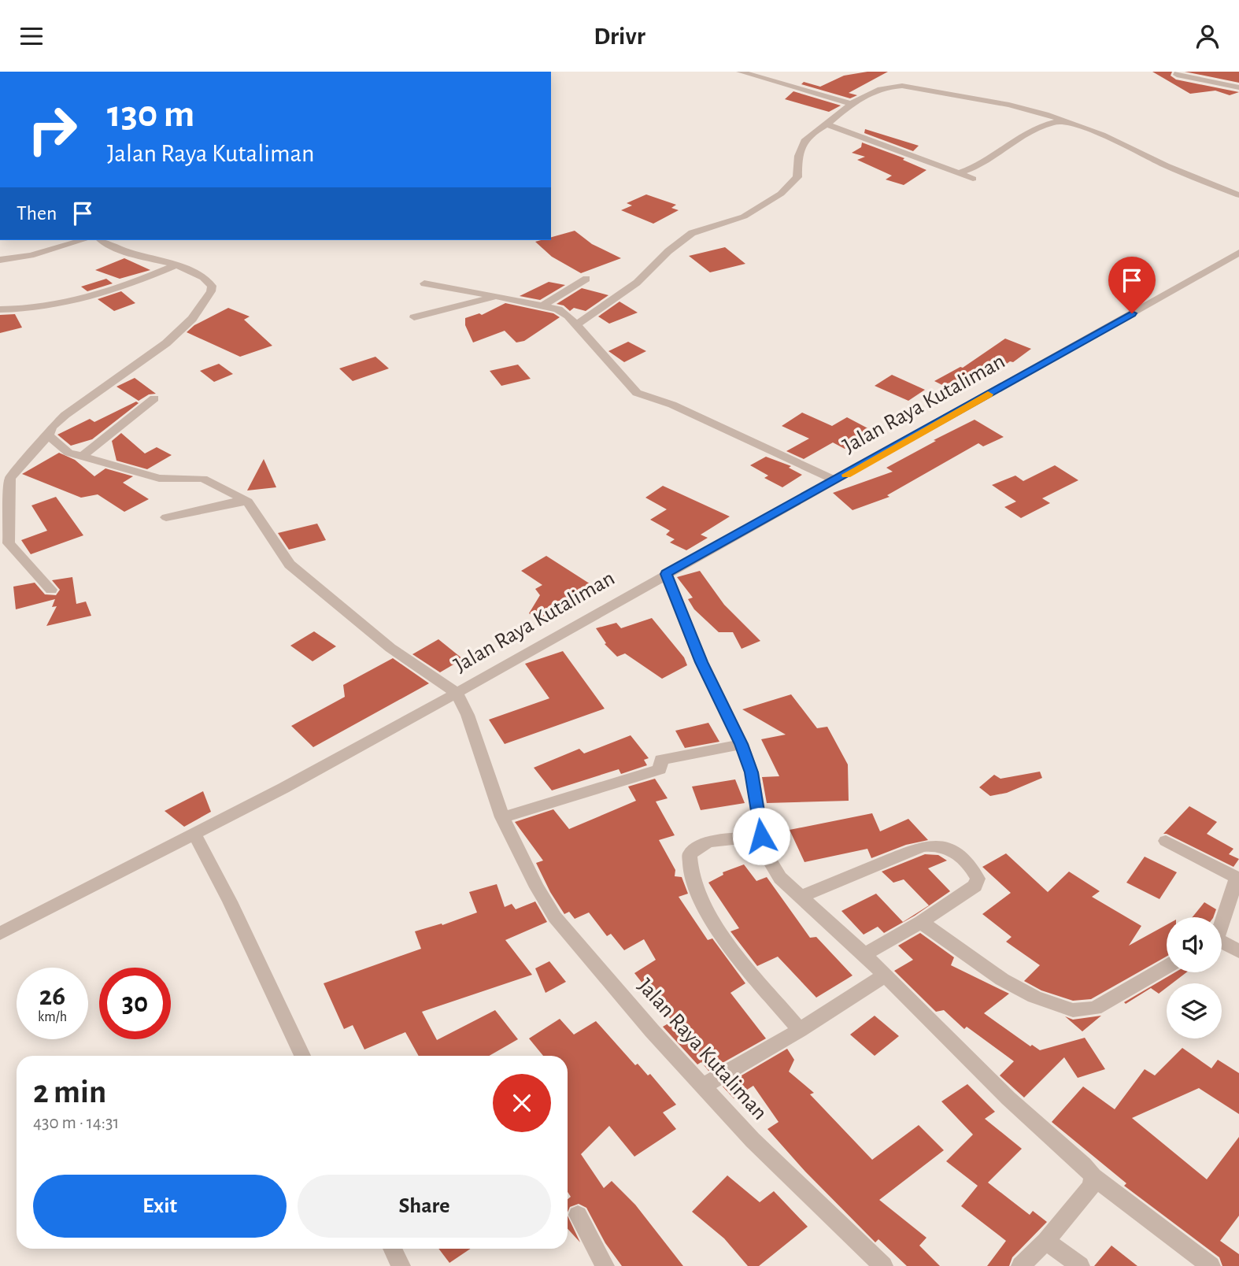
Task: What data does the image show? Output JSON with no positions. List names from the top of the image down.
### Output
{
  "streets": {
    "street": ["Jalan Raya Kutaliman"]
  },
  "page": {
    "header": "Drivr",
    "turn": ["130 m", "Jalan Raya Kutaliman"],
    "then": "Then",
    "speed": "26 km/h",
    "limit": "30",
    "heading": ["2 min", "430 m · 14:31"],
    "buttons": ["Exit", "Share"]
  }
}
